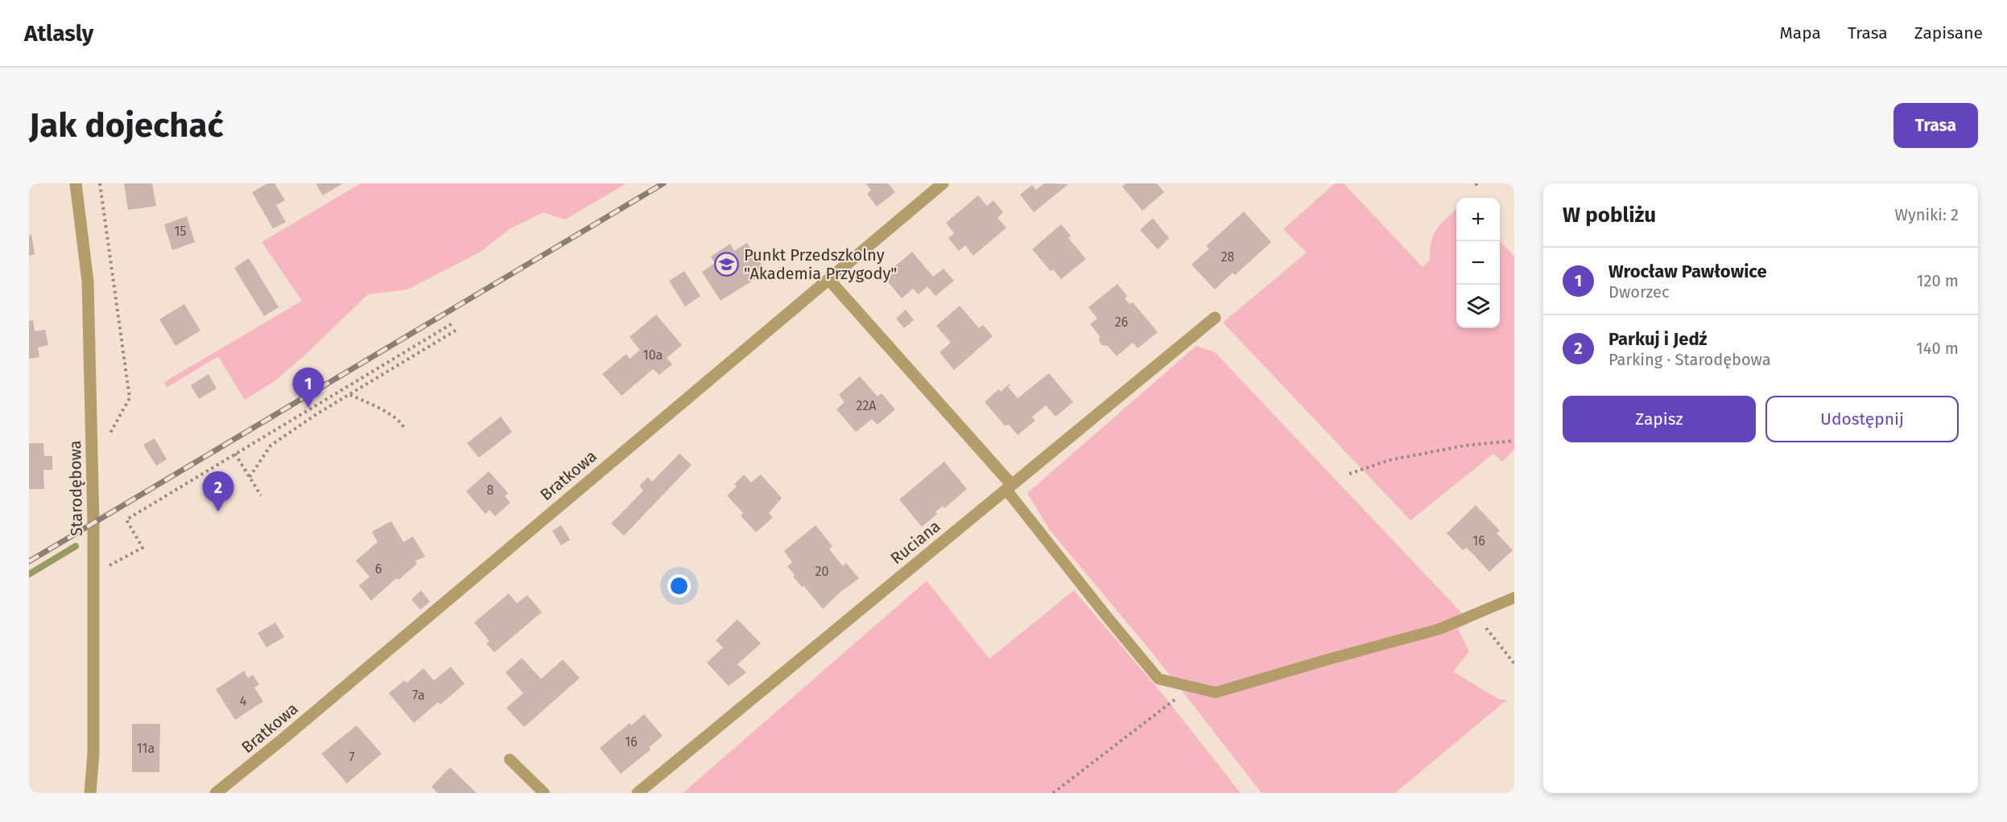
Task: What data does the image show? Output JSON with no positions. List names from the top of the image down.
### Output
{
  "streets": {
    "street": ["Bratkowa", "Starodębowa", "Ruciana"]
  },
  "places": {
    "school or university": ["Punkt Przedszkolny \"Akademia Przygody\""]
  },
  "house_numbers": [
    "15",
    "28",
    "26",
    "10a",
    "22A",
    "8",
    "16",
    "6",
    "20",
    "7a",
    "4",
    "16",
    "11a",
    "7"
  ],
  "page": {
    "header": "Atlasly",
    "nav": ["Mapa", "Trasa", "Zapisane"],
    "buttons": [
      "Trasa",
      ["Zapisz", "Udostępnij"]
    ],
    "title": "Jak dojechać",
    "heading": ["W pobliżu", "Wyniki: 2"],
    "map_buttons": ["+", "−"],
    "list": [
      {
        "mark": "1",
        "name": "Wrocław Pawłowice",
        "note": "Dworzec",
        "value": "120 m"
      },
      {
        "mark": "2",
        "name": "Parkuj i Jedź",
        "note": "Parking · Starodębowa",
        "value": "140 m"
      }
    ],
    "pins": ["1", "2"]
  }
}
